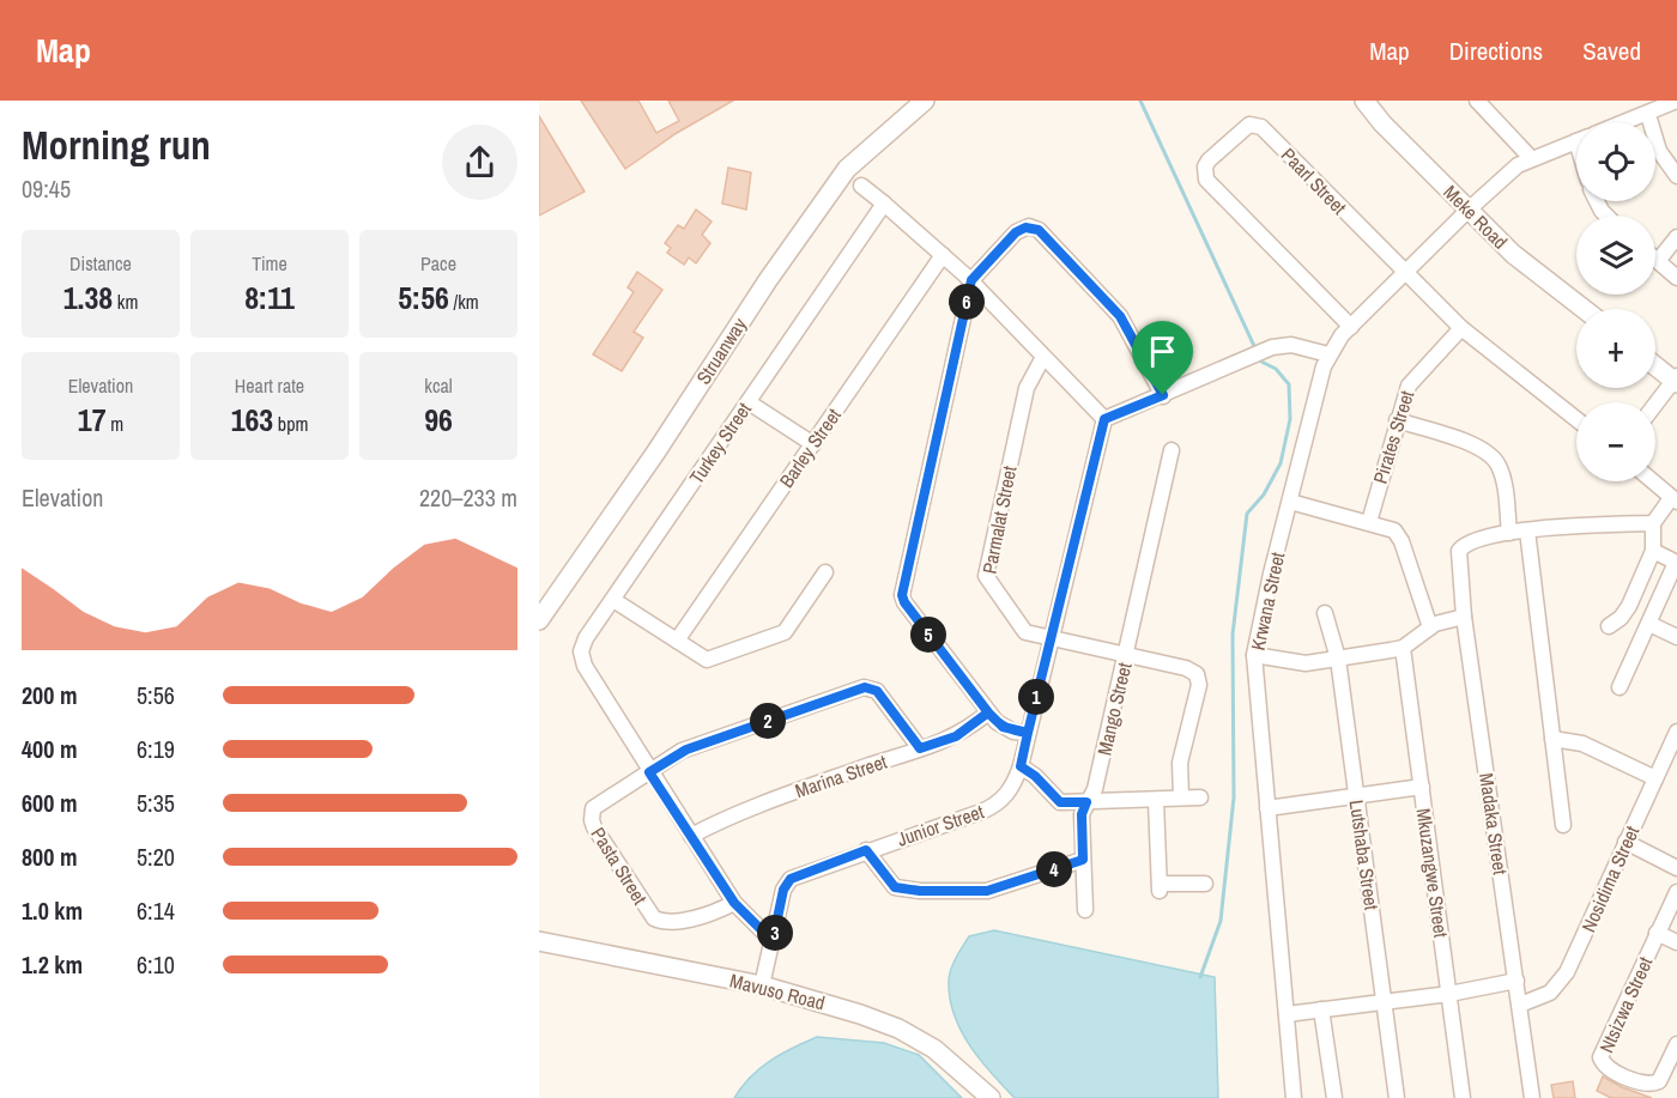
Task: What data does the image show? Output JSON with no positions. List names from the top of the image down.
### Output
{
  "streets": {
    "street": [
      "Paarl Street",
      "Meke Road",
      "Struanway",
      "Pirates Street",
      "Turkey Street",
      "Barley Street",
      "Parmalat Street",
      "Krwana Street",
      "Mango Street",
      "Marina Street",
      "Madaka Street",
      "Junior Street",
      "Lutshaba Street",
      "Pasta Street",
      "Mkuzangwe Street",
      "Nosidima Street",
      "Mavuso Road",
      "Ntsizwa Street"
    ]
  },
  "crossings": [
    ["Paarl Street", "Pirates Street"],
    ["Paarl Street", "Krwana Street"],
    ["Meke Road", "Krwana Street"],
    ["Turkey Street", "Marina Street"],
    ["Turkey Street", "Junior Street"],
    ["Turkey Street", "Pasta Street"],
    ["Parmalat Street", "Mango Street"],
    ["Parmalat Street", "Junior Street"],
    ["Marina Street", "Pasta Street"],
    ["Madaka Street", "Nosidima Street"],
    ["Junior Street", "Mavuso Road"]
  ],
  "page": {
    "header": "Map",
    "nav": ["Map", "Directions", "Saved"],
    "heading": ["Morning run", "09:45"],
    "map_buttons": ["+", "−"],
    "stats": [
      ["Distance", "1.38 km"],
      ["Time", "8:11"],
      ["Pace", "5:56 /km"],
      ["Elevation", "17 m"],
      ["Heart rate", "163 bpm"],
      ["kcal", "96"]
    ],
    "pins": [
      "6",
      "5",
      "1",
      "2",
      "4",
      "3"
    ],
    "chart": ["Elevation", "220–233 m"],
    "list": [
      {
        "name": "200 m",
        "note": "5:56"
      },
      {
        "name": "400 m",
        "note": "6:19"
      },
      {
        "name": "600 m",
        "note": "5:35"
      },
      {
        "name": "800 m",
        "note": "5:20"
      },
      {
        "name": "1.0 km",
        "note": "6:14"
      },
      {
        "name": "1.2 km",
        "note": "6:10"
      }
    ]
  }
}
